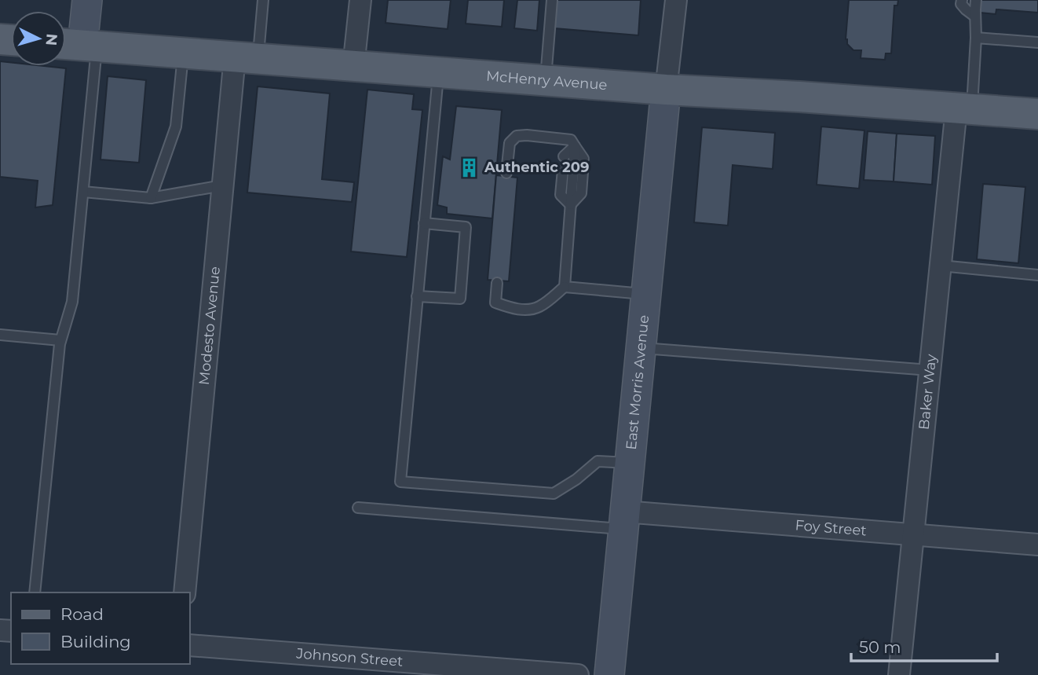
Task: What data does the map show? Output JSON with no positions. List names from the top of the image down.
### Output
{
  "streets": {
    "main road": ["McHenry Avenue"],
    "street": [
      "Modesto Avenue",
      "East Morris Avenue",
      "Baker Way",
      "Foy Street",
      "Johnson Street"
    ]
  },
  "crossings": [
    ["McHenry Avenue", "Modesto Avenue"],
    ["McHenry Avenue", "East Morris Avenue"],
    ["McHenry Avenue", "Baker Way"],
    ["East Morris Avenue", "Foy Street"],
    ["Baker Way", "Foy Street"]
  ],
  "places": {
    "building": ["Authentic 209"]
  },
  "legend": ["Road", "Building"],
  "scale_bar": "50 m",
  "north": "right"
}
